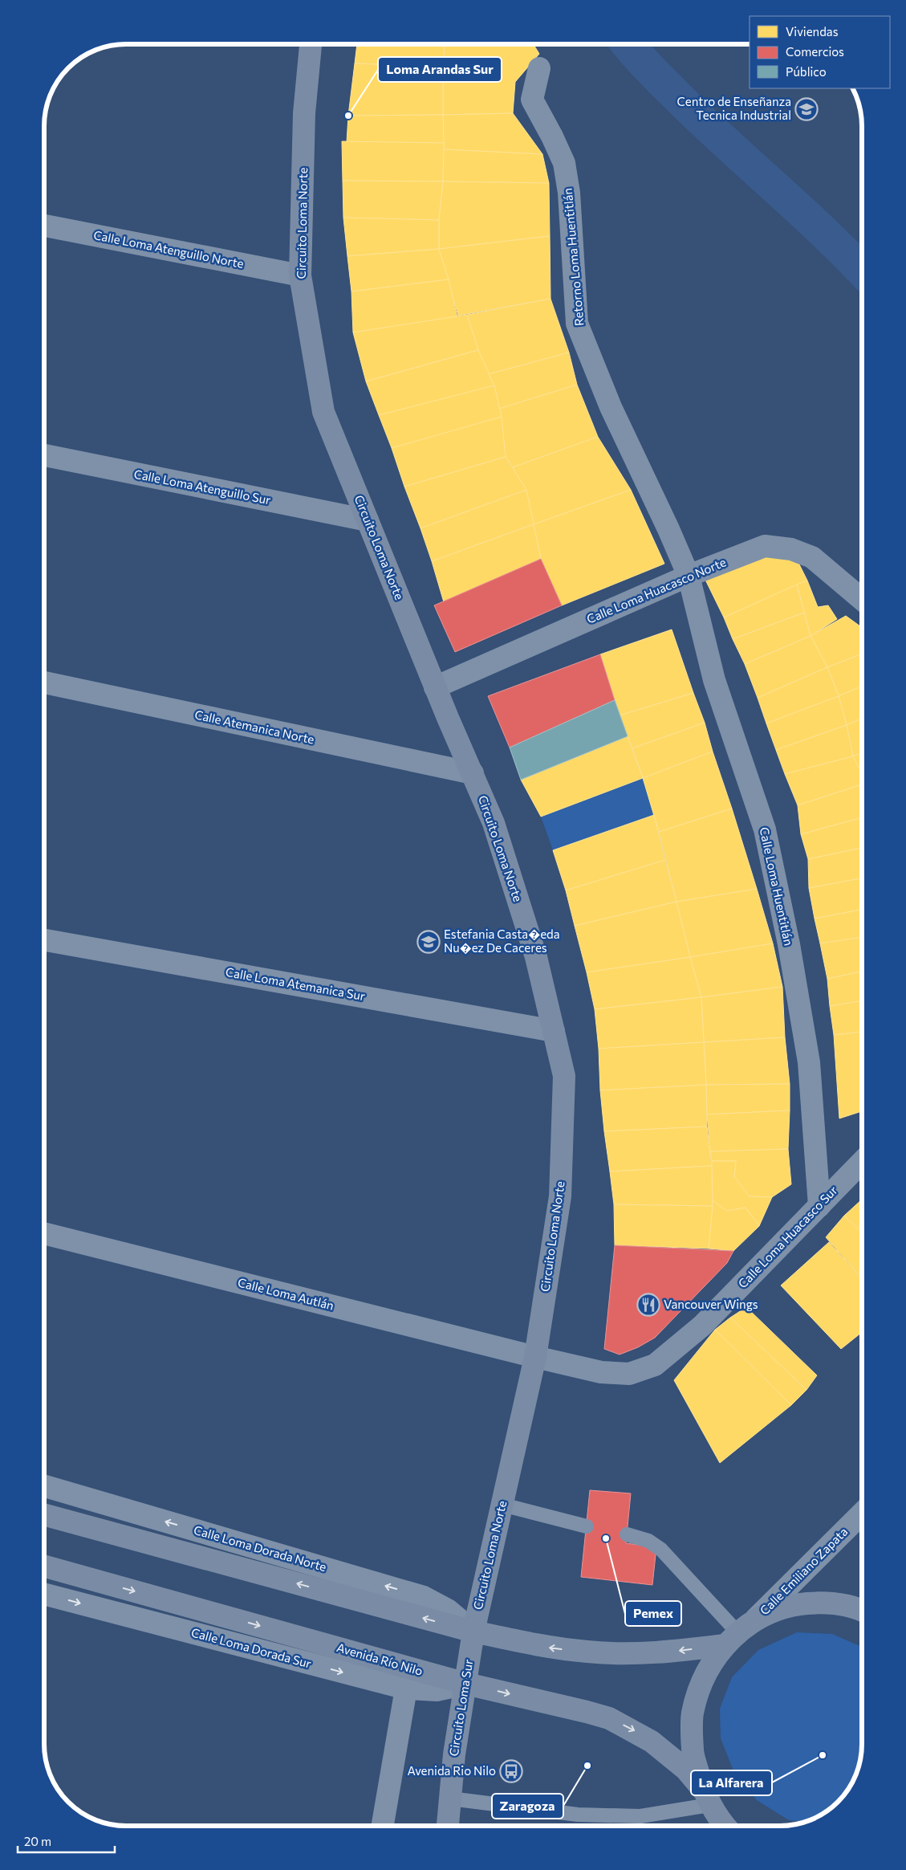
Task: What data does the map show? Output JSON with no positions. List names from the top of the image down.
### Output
{
  "streets": {
    "street": [
      "Circuito Loma Norte",
      "Calle Loma Atenguillo Norte",
      "Retorno Loma Huentitlán",
      "Calle Loma Atenguillo Sur",
      "Calle Loma Huacasco Norte",
      "Calle Atemanica Norte",
      "Calle Loma Huentitlán",
      "Calle Loma Atemanica Sur",
      "Calle Loma Huacasco Sur",
      "Calle Loma Autlán",
      "Calle Loma Dorada Norte",
      "Calle Emiliano Zapata",
      "Calle Loma Dorada Sur",
      "Avenida Río Nilo",
      "Circuito Loma Sur"
    ]
  },
  "crossings": [
    ["Circuito Loma Norte", "Calle Loma Atenguillo Norte"],
    ["Circuito Loma Norte", "Calle Loma Atenguillo Sur"],
    ["Circuito Loma Norte", "Calle Loma Huacasco Norte"],
    ["Circuito Loma Norte", "Calle Atemanica Norte"],
    ["Circuito Loma Norte", "Calle Loma Atemanica Sur"],
    ["Circuito Loma Norte", "Calle Loma Huacasco Sur"],
    ["Circuito Loma Norte", "Calle Loma Autlán"],
    ["Circuito Loma Norte", "Calle Loma Dorada Norte"],
    ["Circuito Loma Norte", "Circuito Loma Sur"],
    ["Retorno Loma Huentitlán", "Calle Loma Huacasco Norte"],
    ["Retorno Loma Huentitlán", "Calle Loma Huentitlán"],
    ["Calle Loma Huacasco Norte", "Calle Loma Huentitlán"],
    ["Calle Loma Huentitlán", "Calle Loma Huacasco Sur"],
    ["Calle Loma Huacasco Sur", "Calle Loma Autlán"],
    ["Calle Loma Dorada Norte", "Circuito Loma Sur"],
    ["Calle Loma Dorada Sur", "Avenida Río Nilo"],
    ["Calle Loma Dorada Sur", "Circuito Loma Sur"],
    ["Avenida Río Nilo", "Circuito Loma Sur"]
  ],
  "places": {
    "school or university": ["Centro de Enseñanza Tecnica Industrial", "Estefania Casta�eda Nu�ez De Caceres"],
    "other": [
      "Loma Arandas Sur",
      "Pemex",
      "La Alfarera",
      "Zaragoza"
    ],
    "restaurant": ["Vancouver Wings"],
    "bus stop": ["Avenida Rio Nilo"]
  },
  "legend": ["Viviendas", "Comercios", "Público"],
  "scale_bar": "20 m"
}
